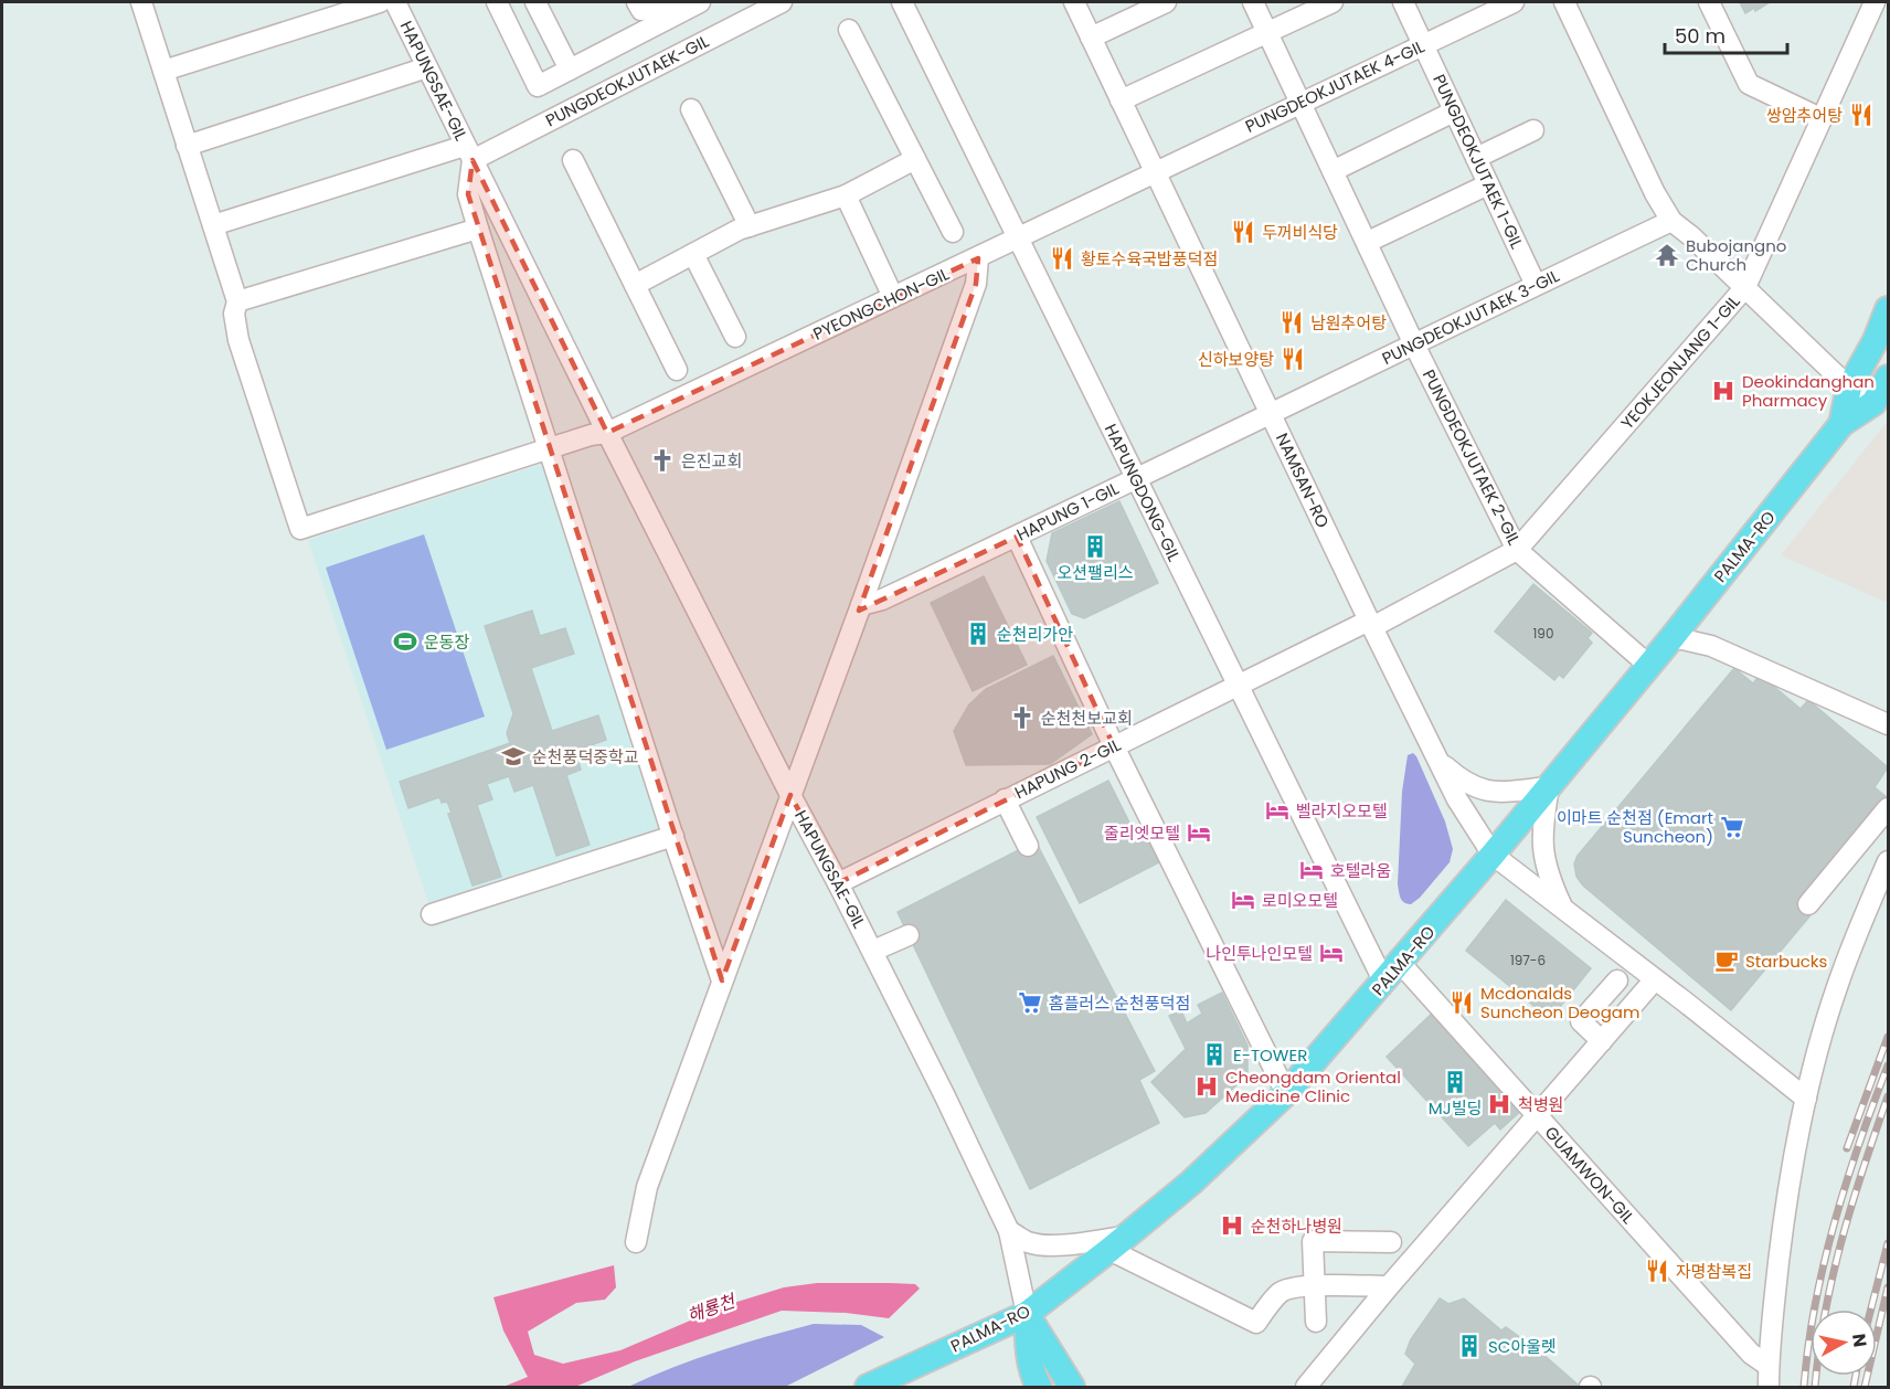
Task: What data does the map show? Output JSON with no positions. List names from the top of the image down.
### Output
{
  "streets": {
    "main road": ["PALMA-RO"],
    "street": [
      "HAPUNGSAE-GIL",
      "PUNGDEOKJUTAEK-GIL",
      "PUNGDEOKJUTAEK 4-GIL",
      "PUNGDEOKJUTAEK 1-GIL",
      "PYEONGCHON-GIL",
      "PUNGDEOKJUTAEK 3-GIL",
      "YEOKJEONJANG 1-GIL",
      "PUNGDEOKJUTAEK 2-GIL",
      "NAMSAN-RO",
      "HAPUNGDONG-GIL",
      "HAPUNG 1-GIL",
      "HAPUNG 2-GIL",
      "GUAMWON-GIL"
    ]
  },
  "crossings": [
    ["HAPUNGSAE-GIL", "PUNGDEOKJUTAEK-GIL"],
    ["HAPUNGSAE-GIL", "PYEONGCHON-GIL"],
    ["HAPUNGSAE-GIL", "PALMA-RO"],
    ["HAPUNGSAE-GIL", "HAPUNG 2-GIL"],
    ["PUNGDEOKJUTAEK 4-GIL", "PUNGDEOKJUTAEK 1-GIL"],
    ["PUNGDEOKJUTAEK 4-GIL", "PYEONGCHON-GIL"],
    ["PUNGDEOKJUTAEK 4-GIL", "PUNGDEOKJUTAEK 2-GIL"],
    ["PUNGDEOKJUTAEK 4-GIL", "NAMSAN-RO"],
    ["PUNGDEOKJUTAEK 1-GIL", "PUNGDEOKJUTAEK 3-GIL"],
    ["PYEONGCHON-GIL", "NAMSAN-RO"],
    ["PYEONGCHON-GIL", "HAPUNGDONG-GIL"],
    ["PUNGDEOKJUTAEK 3-GIL", "PUNGDEOKJUTAEK 2-GIL"],
    ["PUNGDEOKJUTAEK 3-GIL", "NAMSAN-RO"],
    ["PUNGDEOKJUTAEK 3-GIL", "HAPUNG 1-GIL"],
    ["YEOKJEONJANG 1-GIL", "PUNGDEOKJUTAEK 2-GIL"],
    ["YEOKJEONJANG 1-GIL", "NAMSAN-RO"],
    ["YEOKJEONJANG 1-GIL", "HAPUNG 2-GIL"],
    ["PUNGDEOKJUTAEK 2-GIL", "PALMA-RO"],
    ["NAMSAN-RO", "HAPUNG 1-GIL"],
    ["NAMSAN-RO", "PALMA-RO"],
    ["NAMSAN-RO", "HAPUNG 2-GIL"],
    ["HAPUNGDONG-GIL", "HAPUNG 1-GIL"],
    ["HAPUNGDONG-GIL", "PALMA-RO"],
    ["HAPUNGDONG-GIL", "HAPUNG 2-GIL"],
    ["PALMA-RO", "GUAMWON-GIL"]
  ],
  "water": ["해룡천"],
  "places": {
    "restaurant": [
      "쌍암추어탕",
      "두꺼비식당",
      "황토수육국밥풍덕점",
      "남원추어탕",
      "신하보양탕",
      "Mcdonalds Suncheon Deogam",
      "자명참복집"
    ],
    "temple": ["Bubojangno Church"],
    "hospital": [
      "Deokindanghan Pharmacy",
      "Cheongdam Oriental Medicine Clinic",
      "척병원",
      "순천하나병원"
    ],
    "church": ["은진교회", "순천천보교회"],
    "building": [
      "오션팰리스",
      "순천리가안",
      "E-TOWER",
      "MJ빌딩",
      "SC아울렛"
    ],
    "sports": ["운동장"],
    "school or university": ["순천풍덕중학교"],
    "hotel": [
      "벨라지오모텔",
      "줄리엣모텔",
      "호텔라움",
      "로미오모텔",
      "나인투나인모텔"
    ],
    "supermarket": ["이마트 순천점 (Emart Suncheon)", "홈플러스 순천풍덕점"],
    "cafe": ["Starbucks"]
  },
  "house_numbers": ["190", "197-6"],
  "scale_bar": "50 m",
  "north": "right"
}
